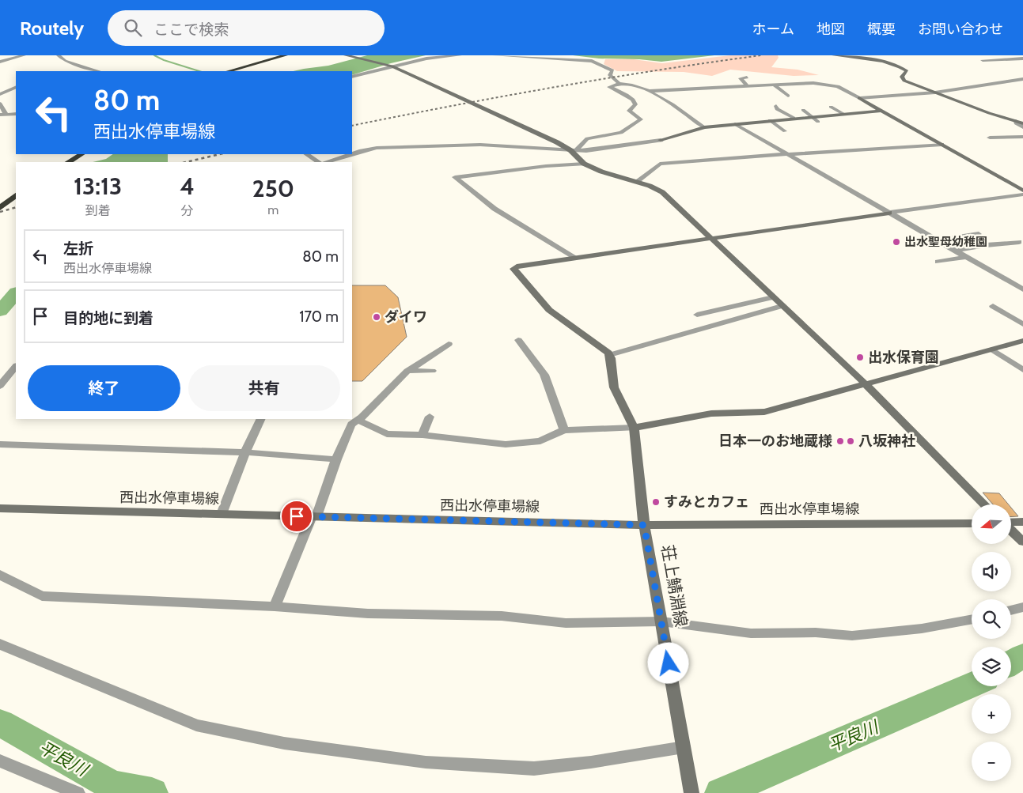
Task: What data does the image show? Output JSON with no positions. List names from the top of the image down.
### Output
{
  "streets": {
    "street": ["西出水停車場線", "荘上鯖淵線"]
  },
  "crossings": [
    ["西出水停車場線", "荘上鯖淵線"]
  ],
  "water": ["平良川"],
  "places": [
    "出水聖母幼稚園",
    "ダイワ",
    "出水保育園",
    "日本一のお地蔵様",
    "八坂神社",
    "すみとカフェ"
  ],
  "north": "left",
  "page": {
    "header": "Routely",
    "search": "ここで検索",
    "nav": [
      "ホーム",
      "地図",
      "概要",
      "お問い合わせ"
    ],
    "turn": ["80 m", "西出水停車場線"],
    "eta": [
      "13:13",
      "到着",
      "4",
      "分",
      "250",
      "m"
    ],
    "list": [
      {
        "name": "左折",
        "note": "西出水停車場線",
        "value": "80 m"
      },
      {
        "name": "目的地に到着",
        "value": "170 m"
      }
    ],
    "buttons": ["終了", "共有"],
    "map_buttons": ["+", "−"]
  }
}
